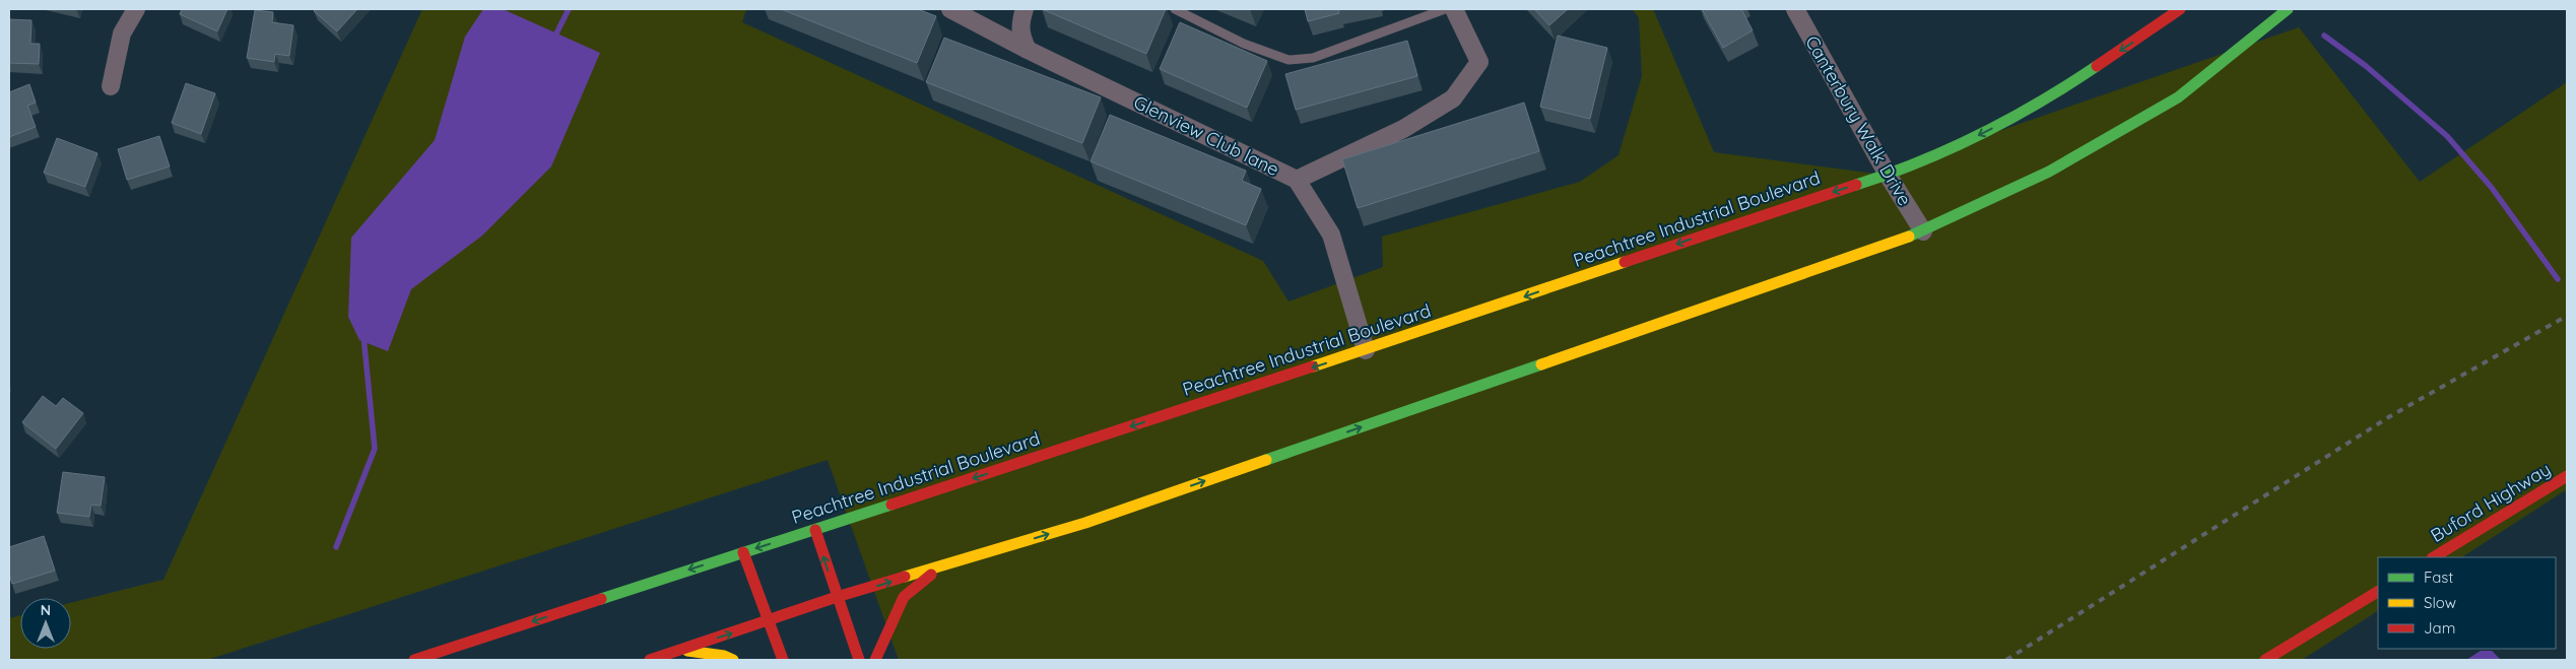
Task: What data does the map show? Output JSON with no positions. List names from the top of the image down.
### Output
{
  "streets": {
    "main road": ["Peachtree Industrial Boulevard", "Buford Highway"],
    "street": ["Canterbury Walk Drive", "Glenview Club lane"]
  },
  "crossings": [
    ["Canterbury Walk Drive", "Peachtree Industrial Boulevard"],
    ["Glenview Club lane", "Peachtree Industrial Boulevard"]
  ],
  "legend": ["Fast", "Slow", "Jam"],
  "north": "top"
}
